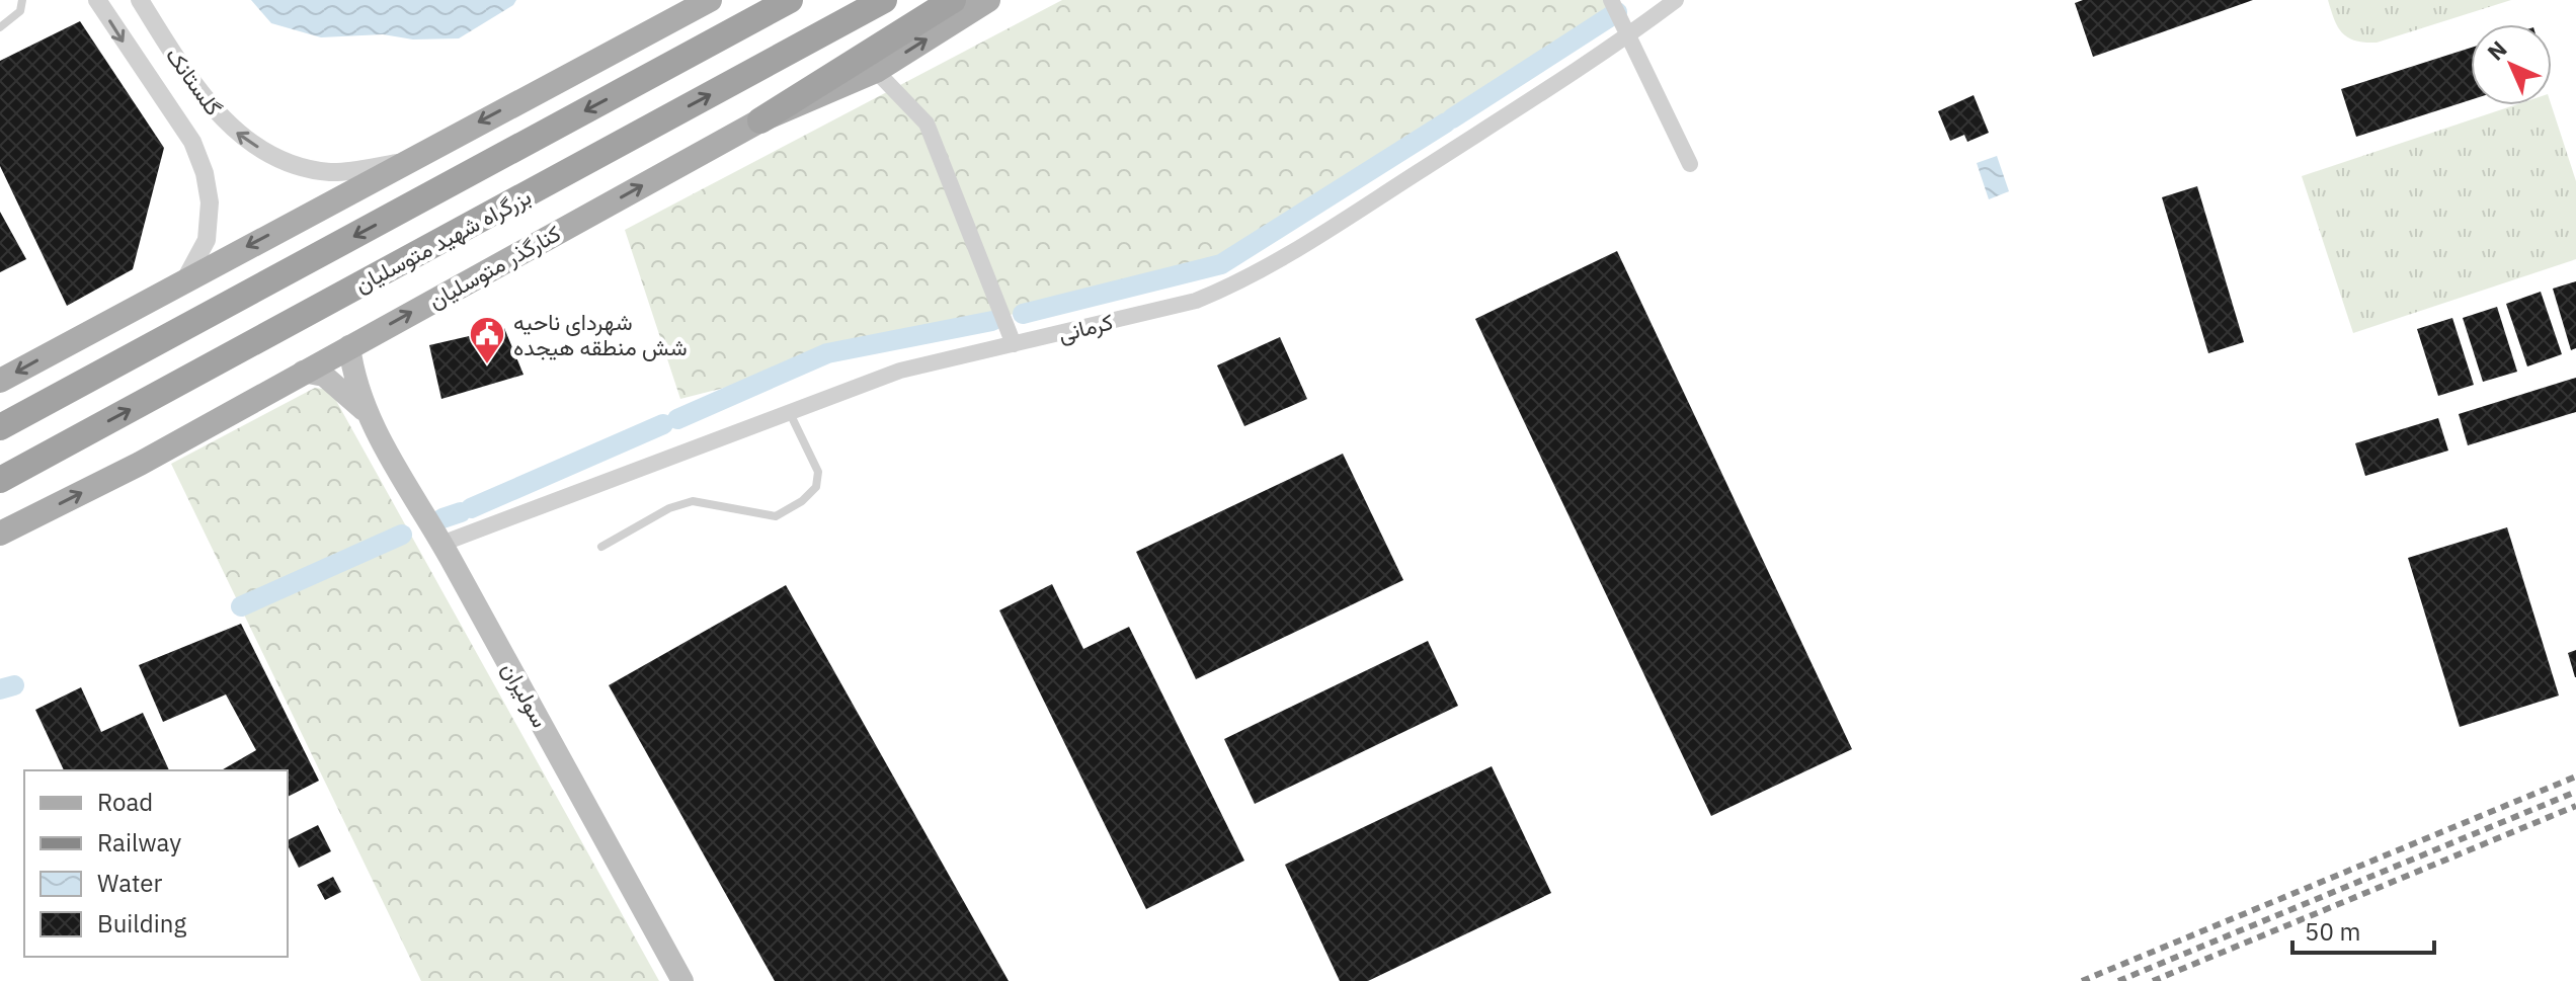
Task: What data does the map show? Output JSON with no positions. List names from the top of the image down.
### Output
{
  "streets": {
    "highway": ["بزرگراه شهید متوسلیان"],
    "main road": ["کنارگذر متوسلیان", "سولیران"],
    "street": ["گلستانک", "کرمانی"]
  },
  "crossings": [
    ["کرمانی", "سولیران"]
  ],
  "places": {
    "public building": ["شهردای ناحیه شش منطقه هیجده"]
  },
  "legend": [
    "Road",
    "Railway",
    "Water",
    "Building"
  ],
  "scale_bar": "50 m",
  "north": "top left"
}
